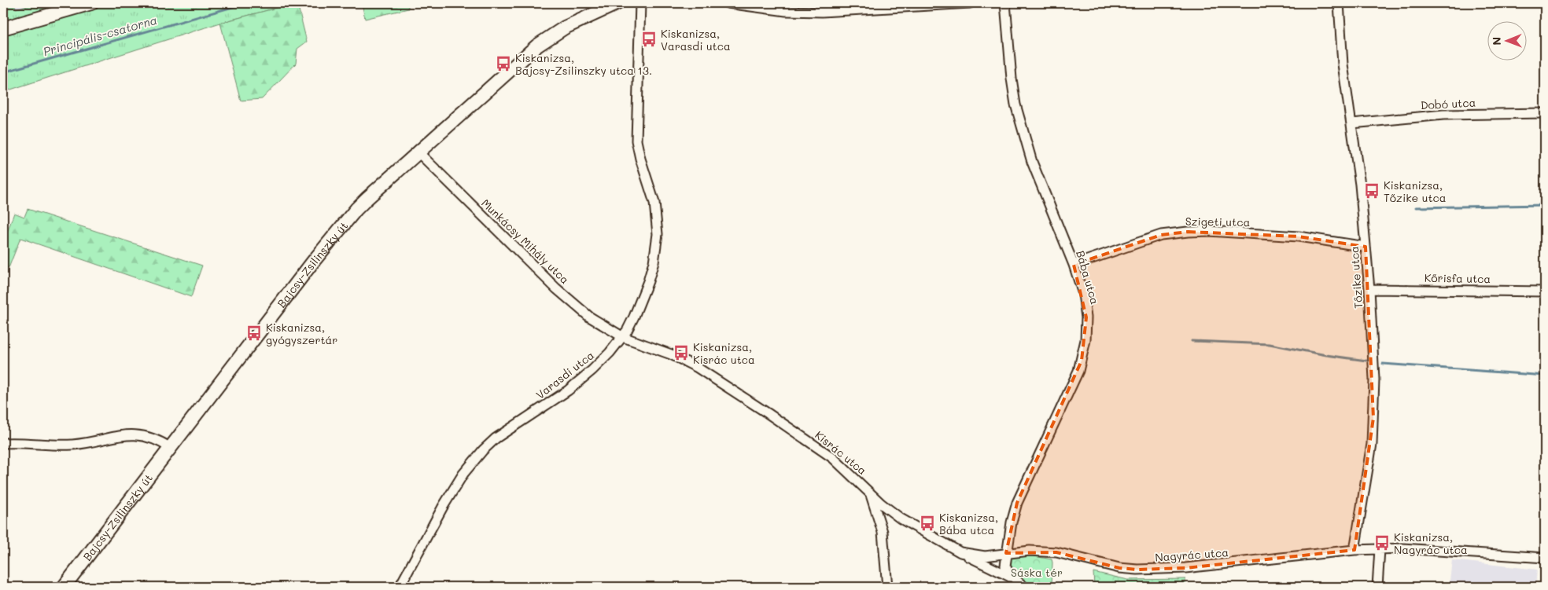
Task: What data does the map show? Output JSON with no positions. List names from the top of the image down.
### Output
{
  "streets": {
    "street": [
      "Dobó utca",
      "Szigeti utca",
      "Munkácsy Mihály utca",
      "Bajcsy-Zsilinszky út",
      "Bába utca",
      "Tőzike utca",
      "Kőrisfa utca",
      "Varasdi utca",
      "Kisrác utca",
      "Nagyrác utca"
    ]
  },
  "crossings": [
    ["Dobó utca", "Tőzike utca"],
    ["Szigeti utca", "Bába utca"],
    ["Szigeti utca", "Tőzike utca"],
    ["Munkácsy Mihály utca", "Bajcsy-Zsilinszky út"],
    ["Munkácsy Mihály utca", "Varasdi utca"],
    ["Munkácsy Mihály utca", "Kisrác utca"],
    ["Bába utca", "Kisrác utca"],
    ["Bába utca", "Nagyrác utca"],
    ["Tőzike utca", "Kőrisfa utca"],
    ["Tőzike utca", "Nagyrác utca"],
    ["Varasdi utca", "Kisrác utca"],
    ["Kisrác utca", "Nagyrác utca"]
  ],
  "water": ["Principális-csatorna"],
  "parks": ["Sáska tér"],
  "places": {
    "bus stop": [
      "Kiskanizsa, Varasdi utca",
      "Kiskanizsa, Bajcsy-Zsilinszky utca 13.",
      "Kiskanizsa, Tőzike utca",
      "Kiskanizsa, gyógyszertár",
      "Kiskanizsa, Kisrác utca",
      "Kiskanizsa, Bába utca",
      "Kiskanizsa, Nagyrác utca"
    ]
  },
  "north": "left"
}
